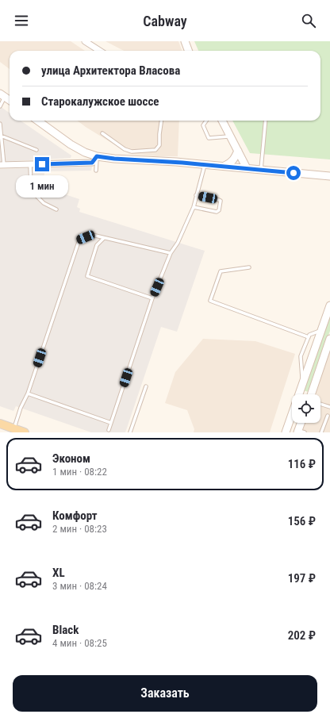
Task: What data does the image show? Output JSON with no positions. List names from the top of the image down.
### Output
{
  "page": {
    "header": "Cabway",
    "banner": ["улица Архитектора Власова", "Старокалужское шоссе"],
    "bubble": "1 мин",
    "list": [
      {
        "name": "Эконом",
        "note": "1 мин · 08:22",
        "value": "116 ₽"
      },
      {
        "name": "Комфорт",
        "note": "2 мин · 08:23",
        "value": "156 ₽"
      },
      {
        "name": "XL",
        "note": "3 мин · 08:24",
        "value": "197 ₽"
      },
      {
        "name": "Black",
        "note": "4 мин · 08:25",
        "value": "202 ₽"
      }
    ],
    "buttons": "Заказать"
  }
}
